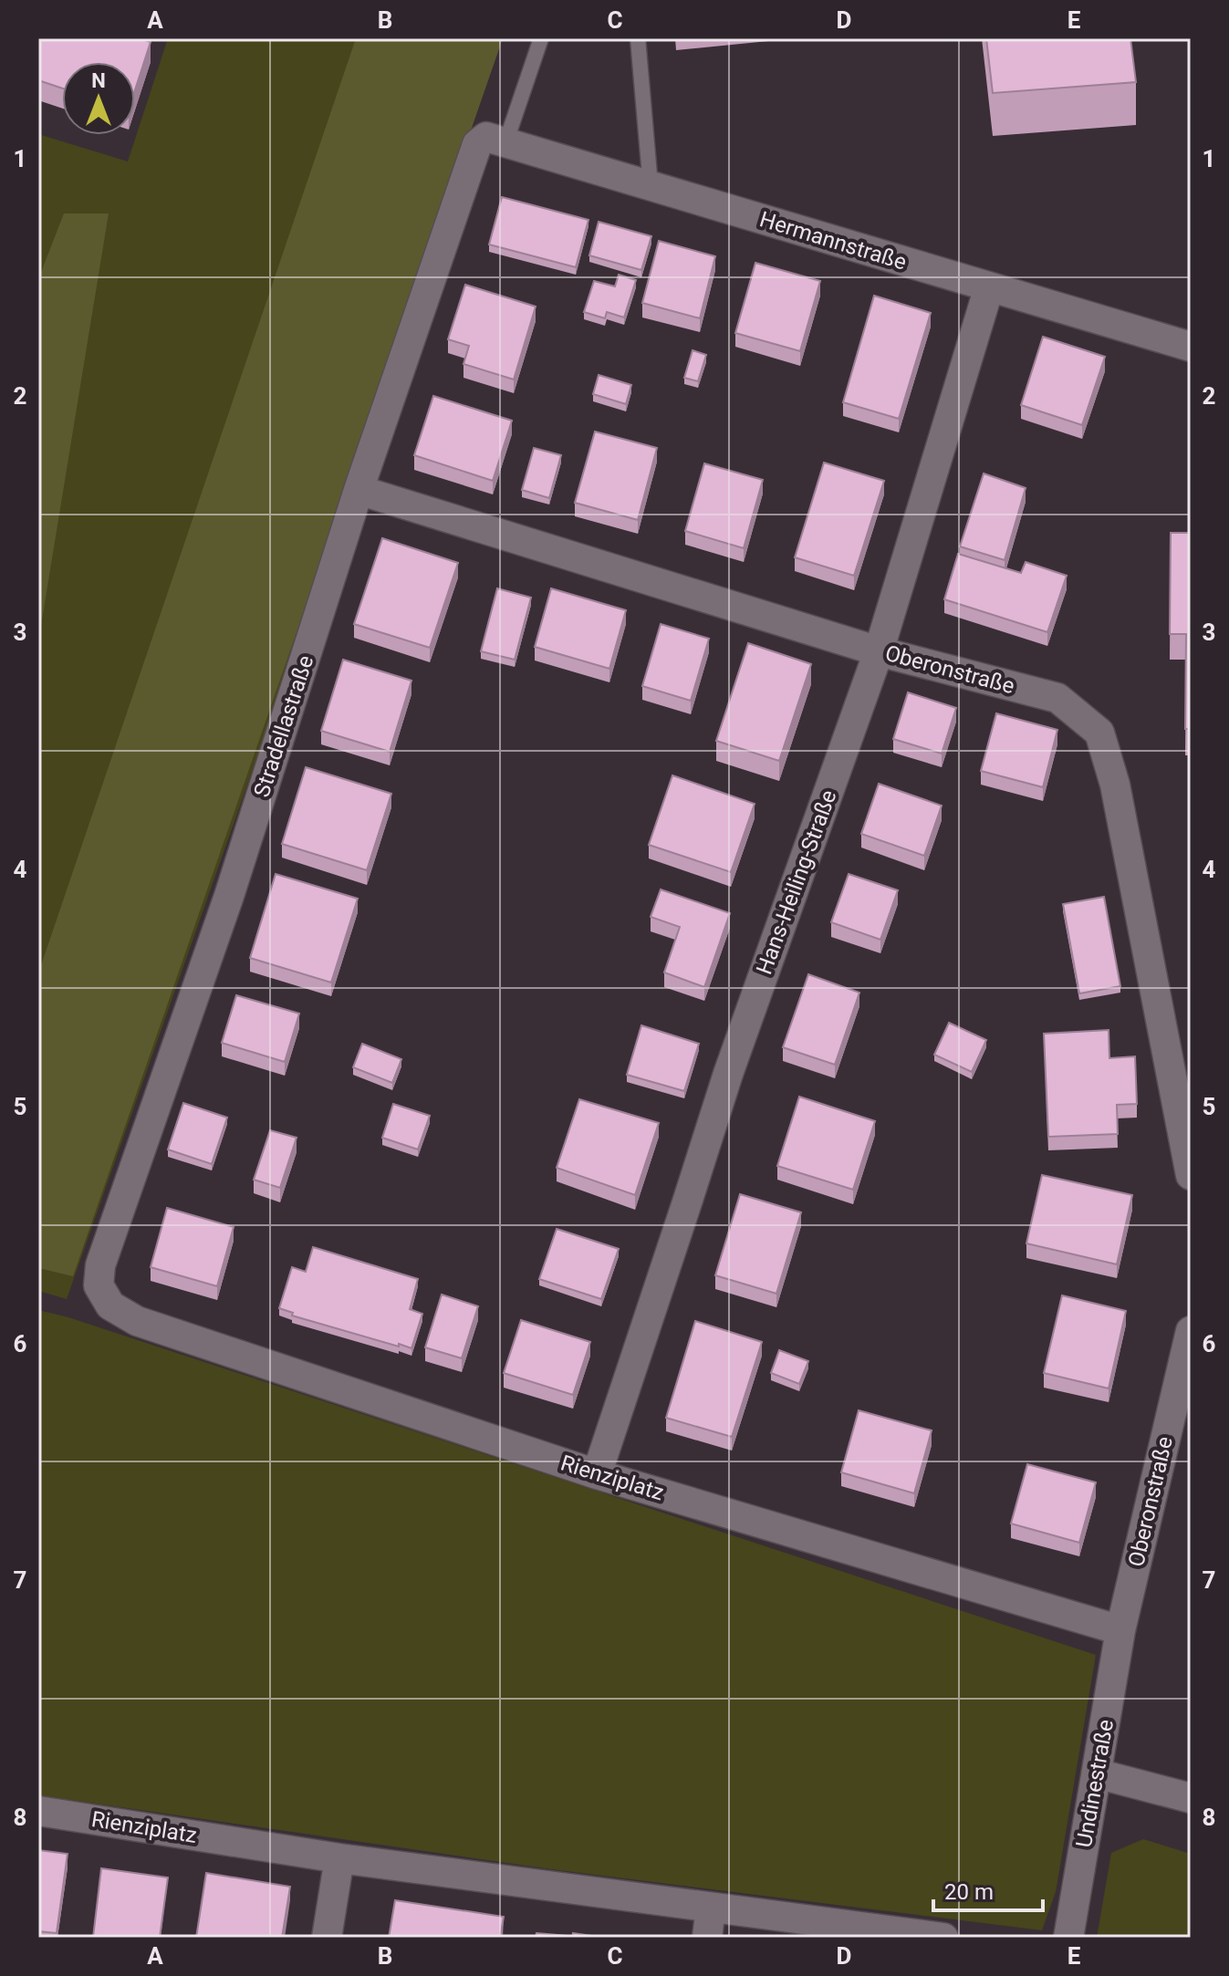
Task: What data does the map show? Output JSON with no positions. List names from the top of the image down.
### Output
{
  "streets": {
    "street": [
      "Hermannstraße",
      "Oberonstraße",
      "Stradellastraße",
      "Hans-Heiling-Straße",
      "Rienziplatz",
      "Undinestraße"
    ]
  },
  "crossings": [
    ["Hermannstraße", "Stradellastraße"],
    ["Hermannstraße", "Hans-Heiling-Straße"],
    ["Oberonstraße", "Stradellastraße"],
    ["Oberonstraße", "Hans-Heiling-Straße"],
    ["Oberonstraße", "Rienziplatz"],
    ["Oberonstraße", "Undinestraße"],
    ["Stradellastraße", "Rienziplatz"],
    ["Hans-Heiling-Straße", "Rienziplatz"],
    ["Rienziplatz", "Undinestraße"]
  ],
  "scale_bar": "20 m",
  "north": "top",
  "grid": {
    "columns": [
      "A",
      "B",
      "C",
      "D",
      "E"
    ],
    "rows": [
      "1",
      "2",
      "3",
      "4",
      "5",
      "6",
      "7",
      "8"
    ]
  }
}
